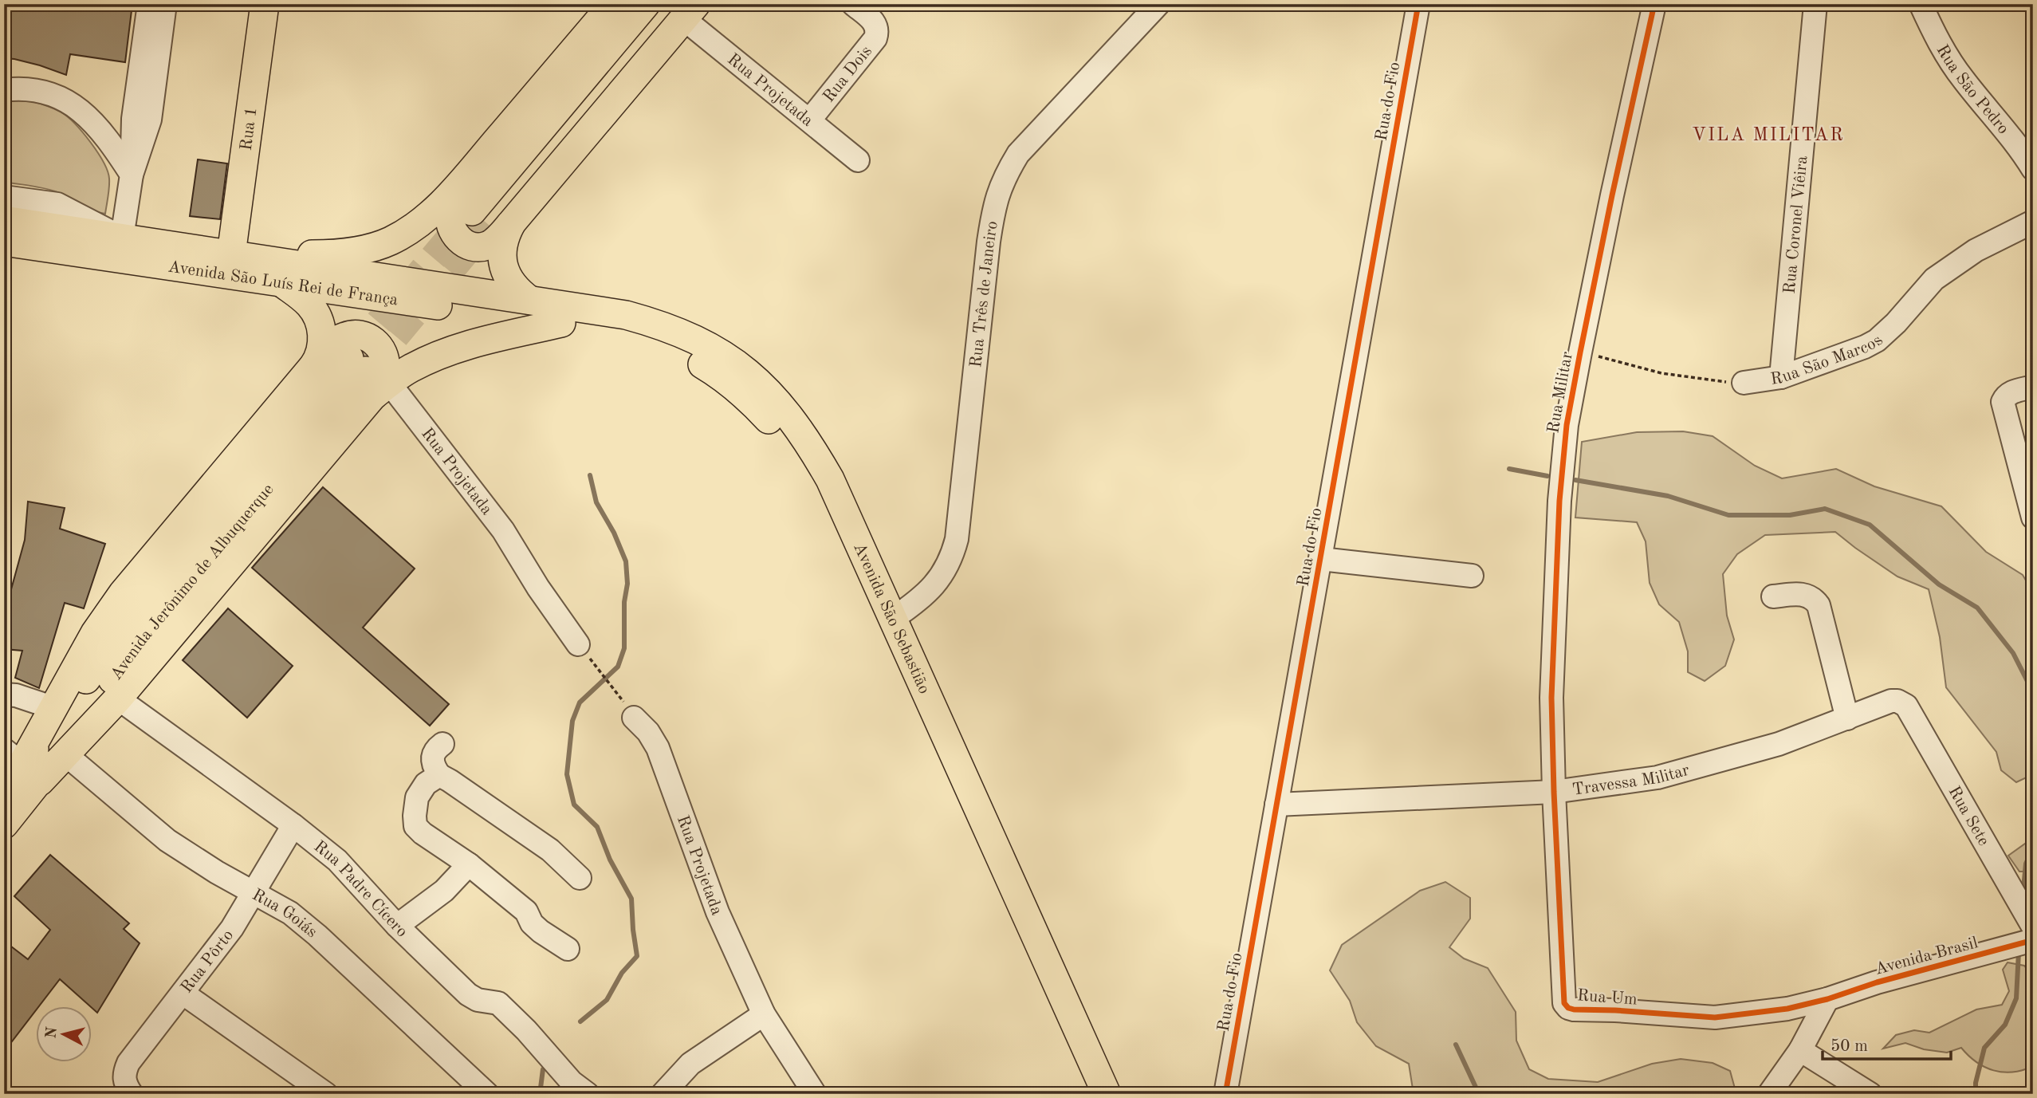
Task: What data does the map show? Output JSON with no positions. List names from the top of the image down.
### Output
{
  "streets": {
    "main road": [
      "Rua 1",
      "Avenida São Luís Rei de França",
      "Avenida Jerônimo de Albuquerque",
      "Avenida São Sebastião"
    ],
    "street": [
      "Rua Dois",
      "Rua São Pedro",
      "Rua Projetada",
      "Rua do Fio",
      "Rua Coronel Viêira",
      "Rua Três de Janeiro",
      "Rua São Marcos",
      "Rua Militar",
      "Travessa Militar",
      "Rua Sete",
      "Rua Padre Cícero",
      "Rua Goiás",
      "Avenida Brasil",
      "Rua Pôrto",
      "Rua Um"
    ]
  },
  "crossings": [
    ["Rua Dois", "Rua Projetada"],
    ["Rua Projetada", "Avenida Jerônimo de Albuquerque"],
    ["Rua do Fio", "Travessa Militar"],
    ["Rua 1", "Avenida São Luís Rei de França"],
    ["Rua Coronel Viêira", "Rua São Marcos"],
    ["Avenida São Luís Rei de França", "Avenida São Sebastião"],
    ["Rua Três de Janeiro", "Avenida São Sebastião"],
    ["Rua Militar", "Travessa Militar"],
    ["Rua Militar", "Rua Um"],
    ["Travessa Militar", "Rua Sete"],
    ["Travessa Militar", "Rua Um"],
    ["Rua Padre Cícero", "Rua Pôrto"],
    ["Rua Goiás", "Rua Pôrto"],
    ["Avenida Brasil", "Rua Um"]
  ],
  "districts": ["VILA MILITAR"],
  "scale_bar": "50 m",
  "north": "left"
}
